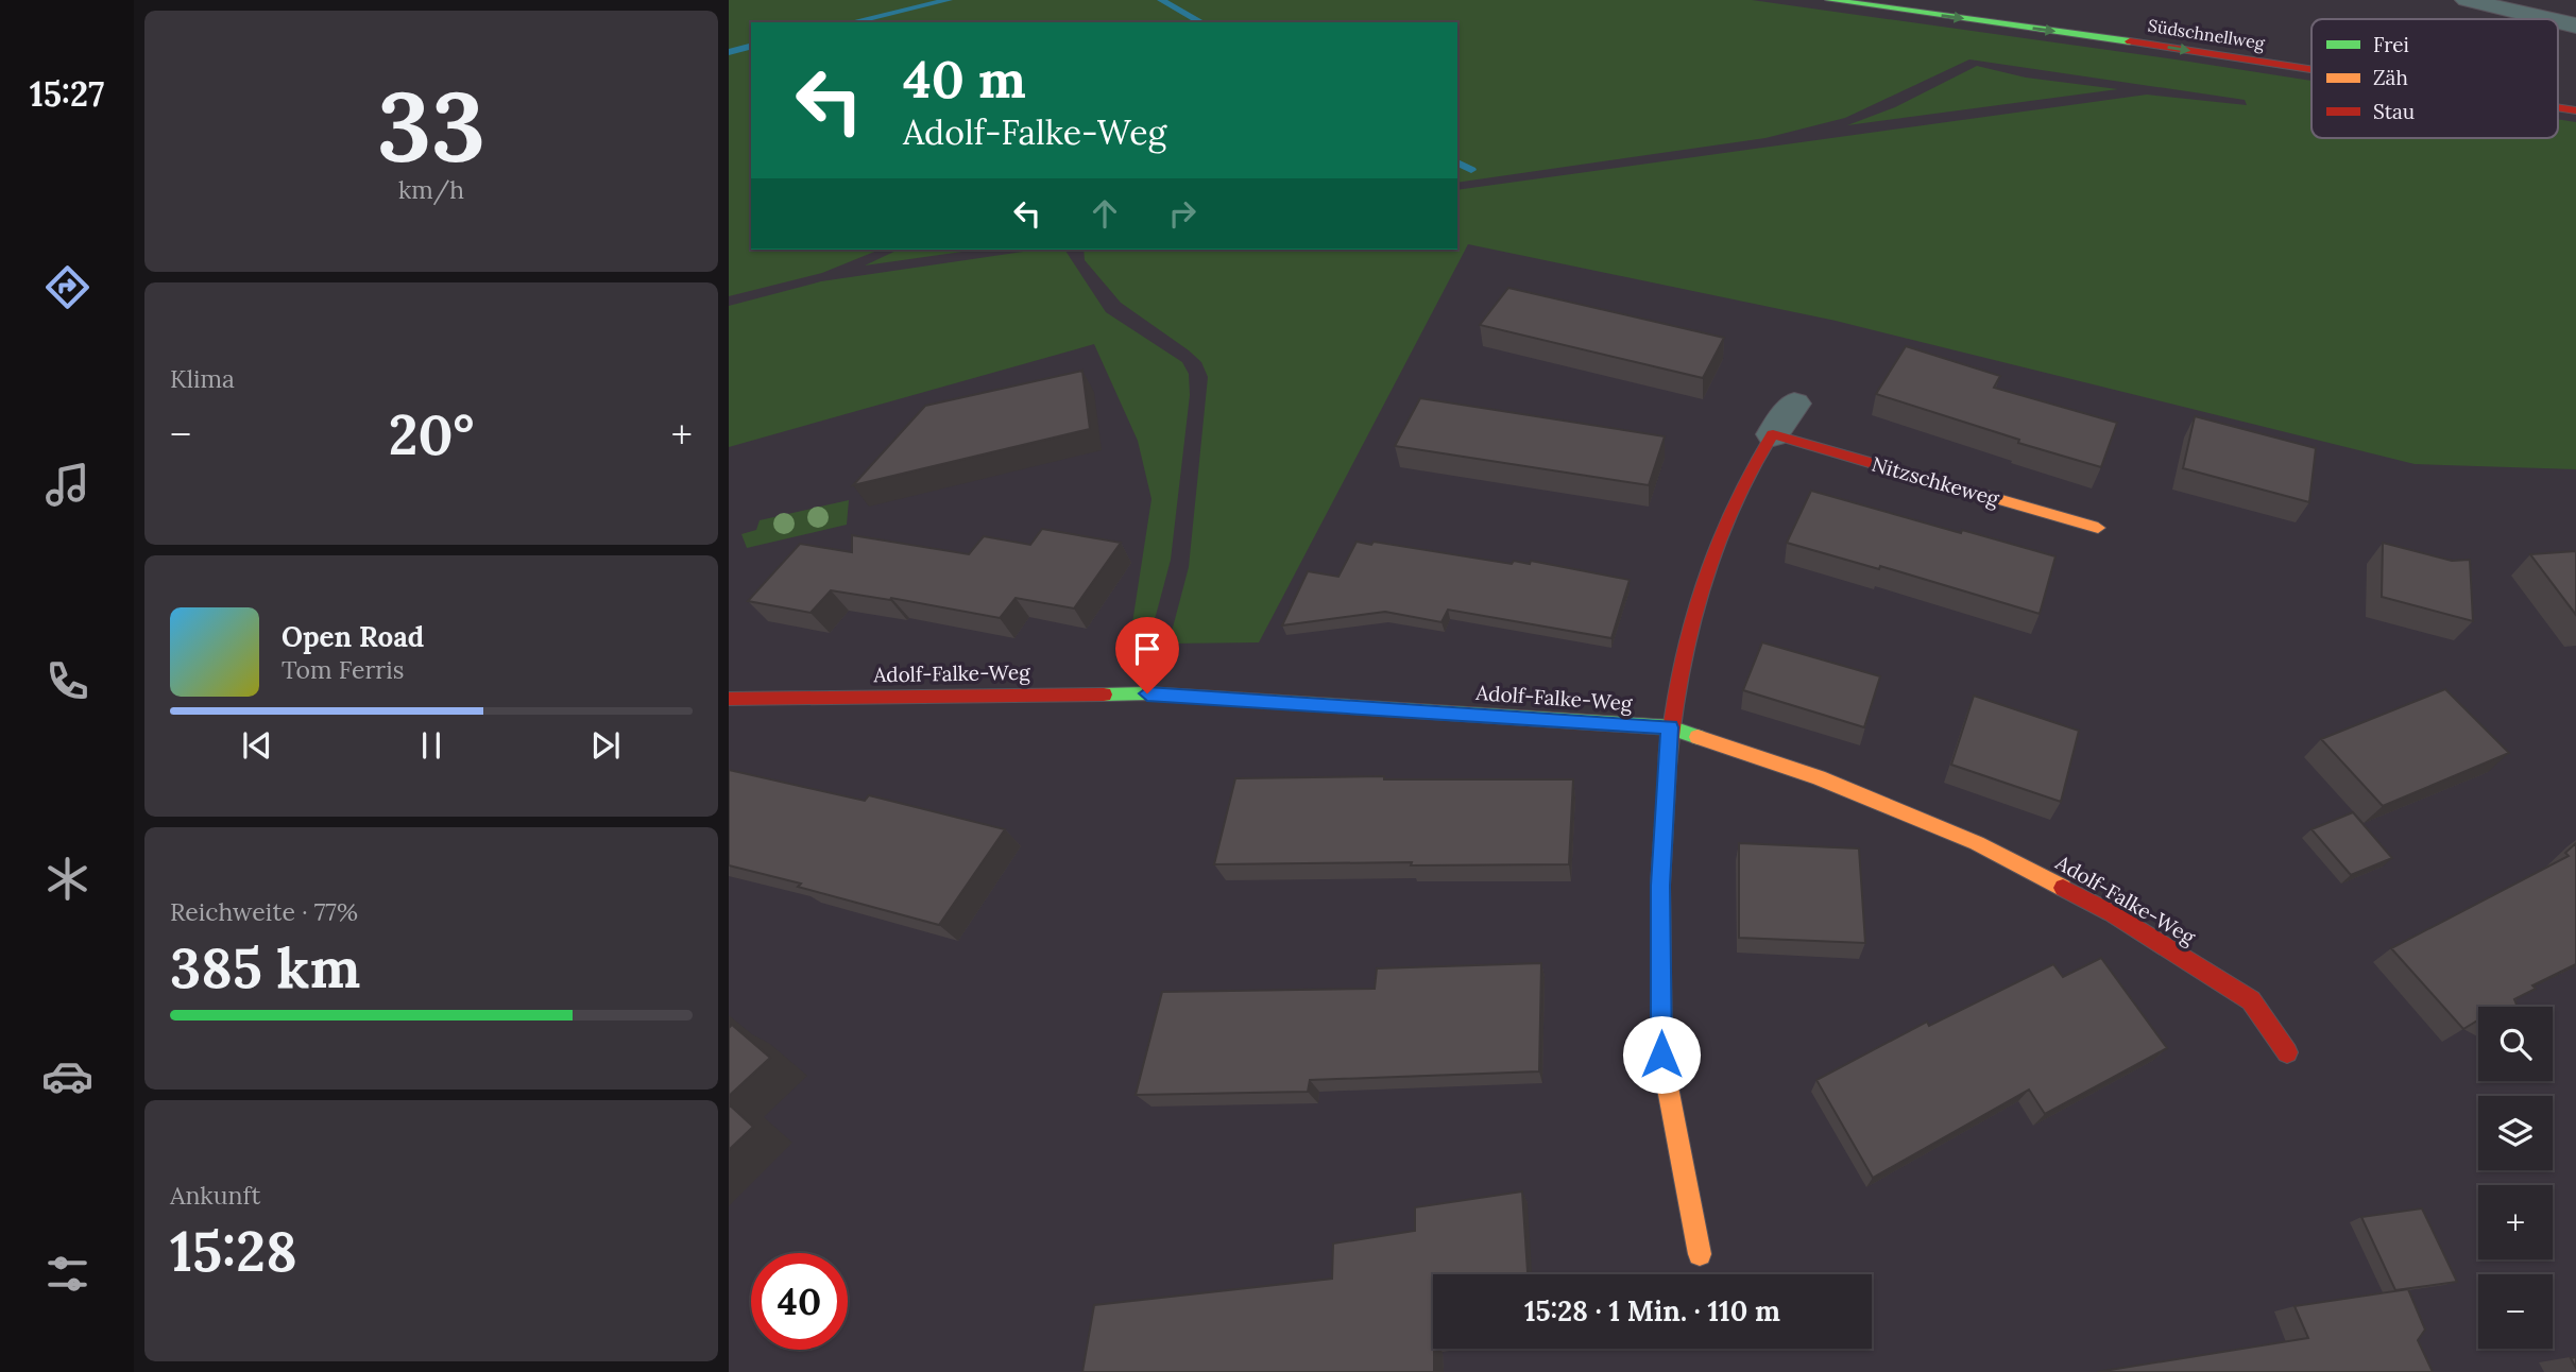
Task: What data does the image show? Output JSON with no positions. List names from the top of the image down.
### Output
{
  "streets": {
    "main road": ["Südschnellweg", "Nitzschkeweg", "Adolf-Falke-Weg"]
  },
  "one_way": ["Südschnellweg"],
  "legend": ["Frei", "Zäh", "Stau"],
  "page": {
    "tabs": "15:27",
    "tile": [
      ["33", "km/h"],
      "Klima",
      ["Reichweite · 77%", "385 km"],
      ["Ankunft", "15:28"]
    ],
    "turn": ["40 m", "Adolf-Falke-Weg"],
    "heat": ["−", "20°", "+"],
    "song": ["Open Road", "Tom Ferris"],
    "map_buttons": ["+", "−"],
    "limit": "40",
    "trip": "15:28 · 1 Min. · 110 m"
  }
}
